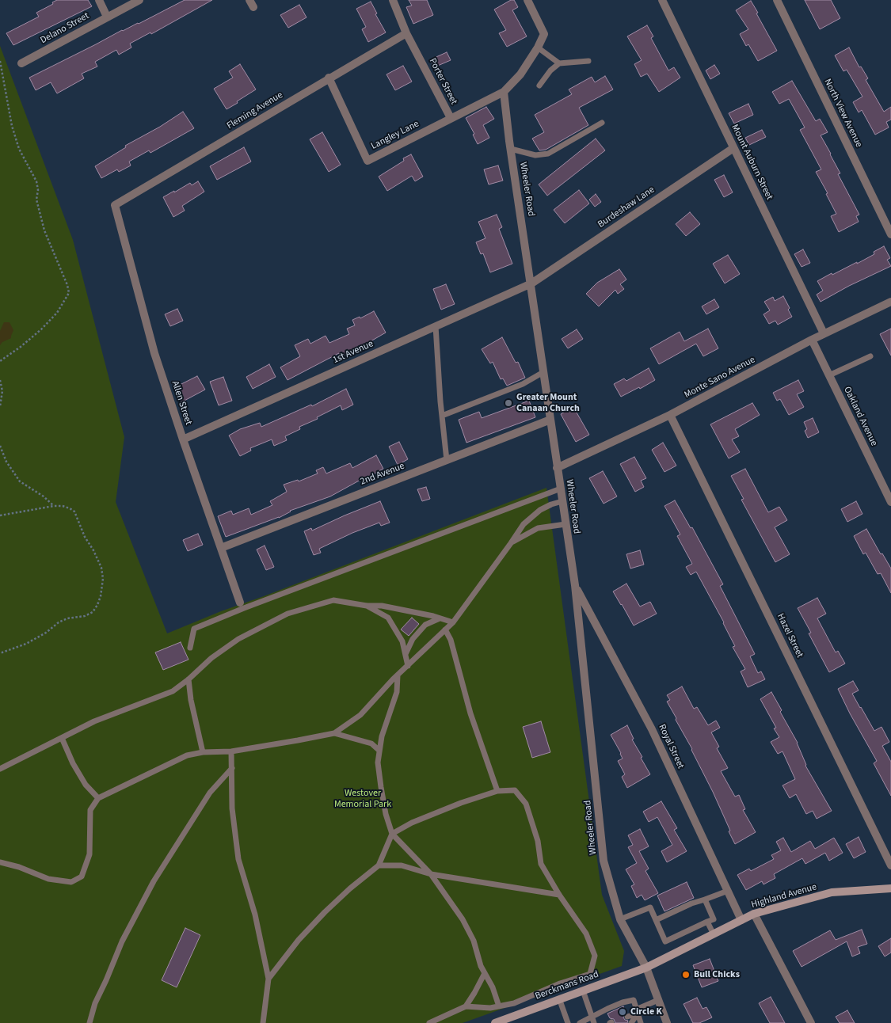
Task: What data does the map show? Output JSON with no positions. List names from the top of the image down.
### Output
{
  "streets": {
    "main road": ["Highland Avenue", "Berckmans Road"],
    "street": [
      "Delano Street",
      "Porter Street",
      "Fleming Avenue",
      "North View Avenue",
      "Langley Lane",
      "Mount Auburn Street",
      "Wheeler Road",
      "Burdeshaw Lane",
      "1st Avenue",
      "Monte Sano Avenue",
      "Allen Street",
      "Oakland Avenue",
      "2nd Avenue",
      "Hazel Street",
      "Royal Street"
    ]
  },
  "crossings": [
    ["Porter Street", "Fleming Avenue"],
    ["Porter Street", "Langley Lane"],
    ["Porter Street", "Wheeler Road"],
    ["Fleming Avenue", "Langley Lane"],
    ["Fleming Avenue", "Allen Street"],
    ["Mount Auburn Street", "Burdeshaw Lane"],
    ["Mount Auburn Street", "Monte Sano Avenue"],
    ["Wheeler Road", "Burdeshaw Lane"],
    ["Wheeler Road", "1st Avenue"],
    ["Wheeler Road", "Monte Sano Avenue"],
    ["Wheeler Road", "2nd Avenue"],
    ["Wheeler Road", "Royal Street"],
    ["Wheeler Road", "Highland Avenue"],
    ["Wheeler Road", "Berckmans Road"],
    ["Burdeshaw Lane", "1st Avenue"],
    ["1st Avenue", "Allen Street"],
    ["Monte Sano Avenue", "Oakland Avenue"],
    ["Monte Sano Avenue", "Hazel Street"],
    ["Allen Street", "2nd Avenue"],
    ["Royal Street", "Highland Avenue"],
    ["Highland Avenue", "Berckmans Road"]
  ],
  "parks": ["Westover Memorial Park"],
  "places": ["Greater Mount Canaan Church", "Bull Chicks", "Circle K"]
}
